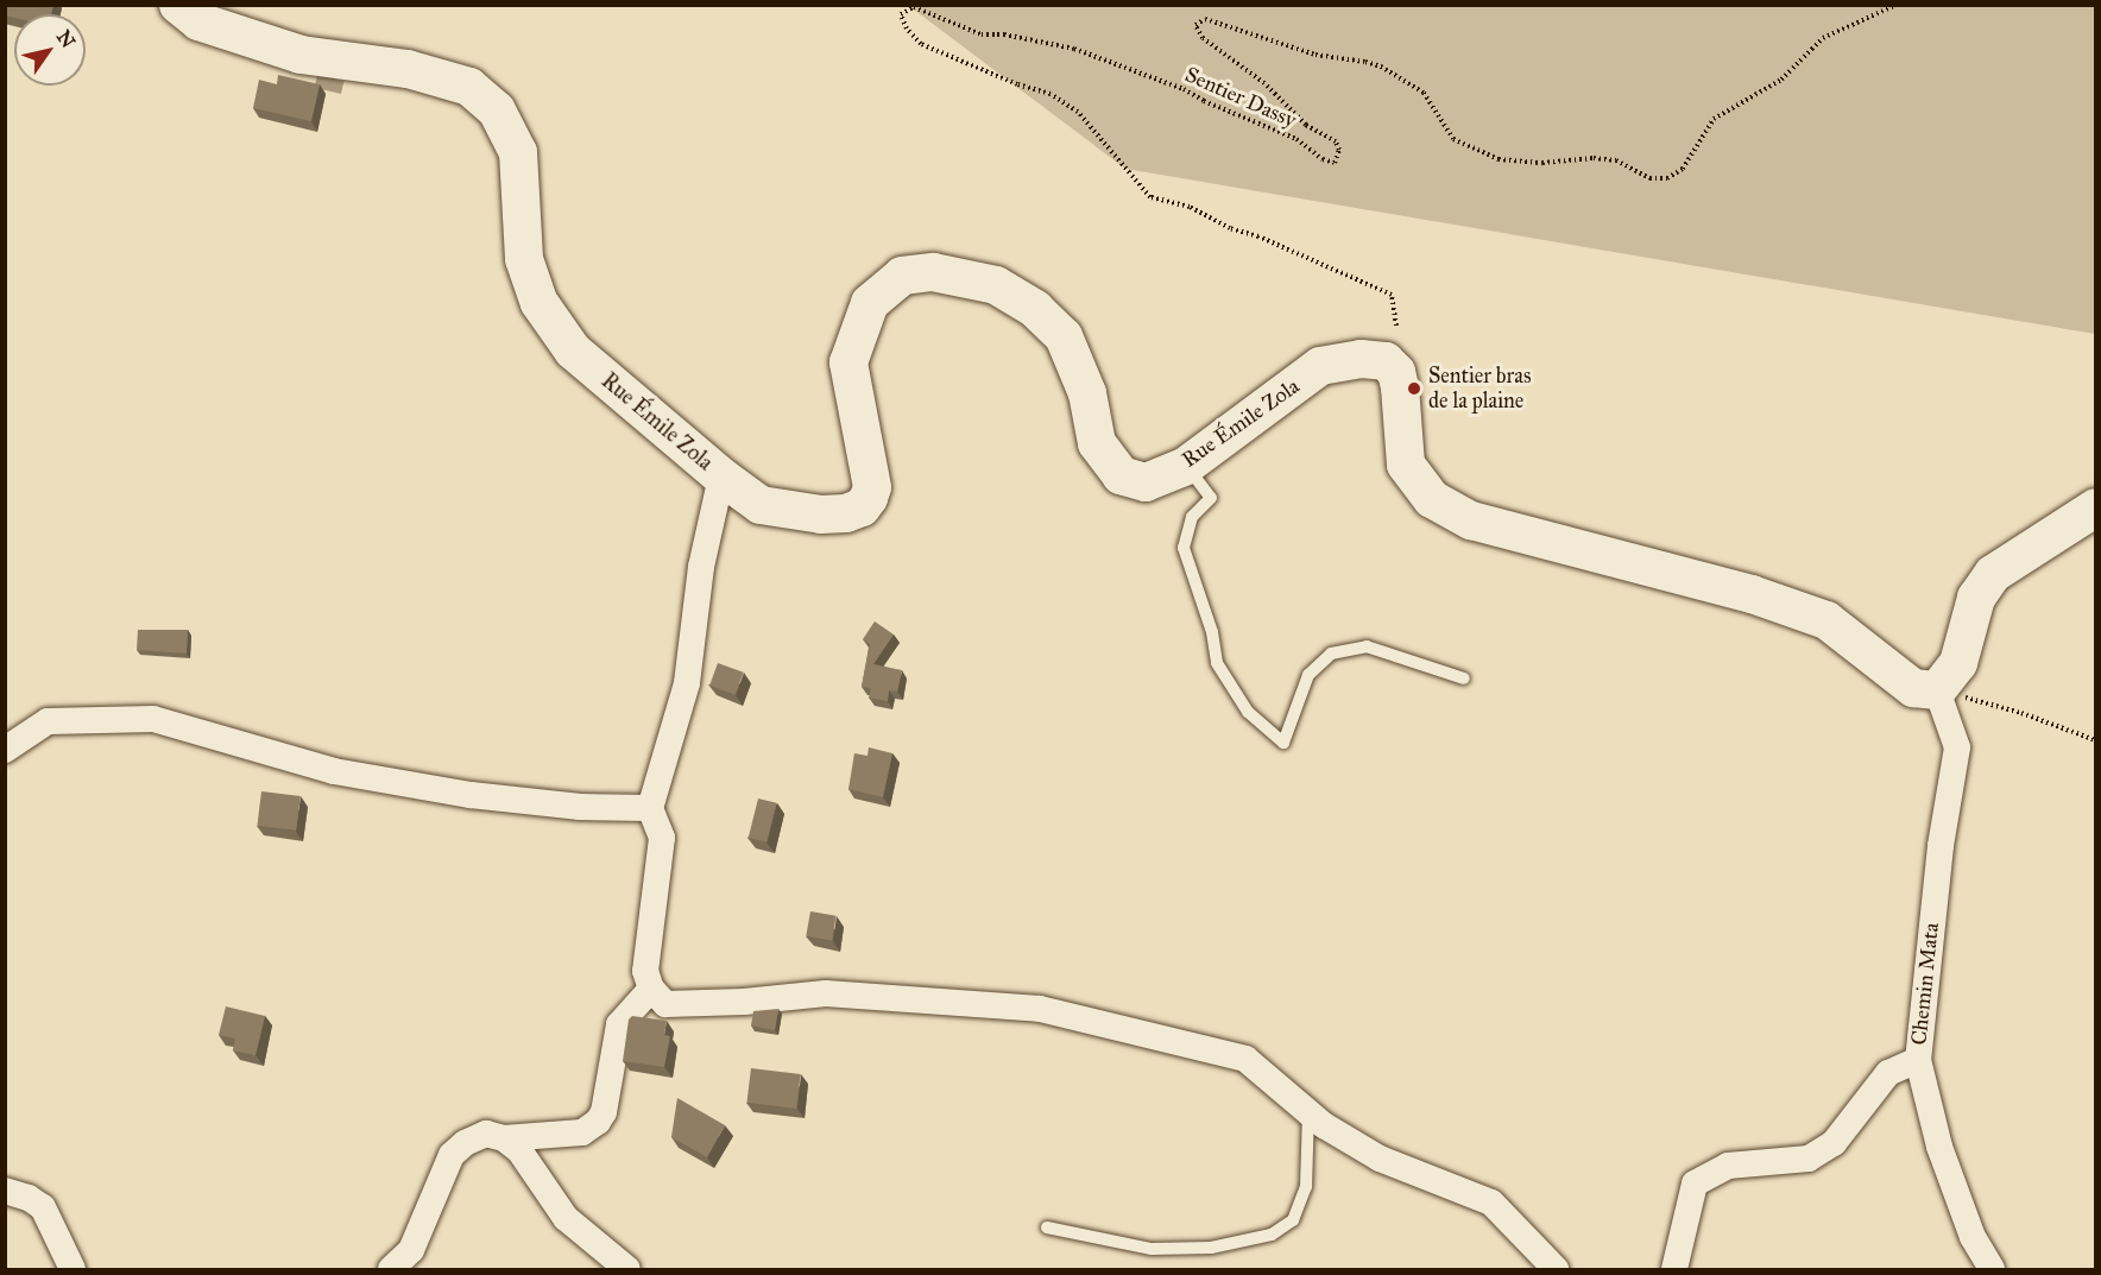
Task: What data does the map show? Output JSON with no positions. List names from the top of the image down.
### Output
{
  "streets": {
    "main road": ["Rue Émile Zola"],
    "street": ["Chemin Mata"],
    "path": ["Sentier Dassy"]
  },
  "crossings": [
    ["Rue Émile Zola", "Chemin Mata"]
  ],
  "places": ["Sentier bras de la plaine"],
  "north": "top right"
}
